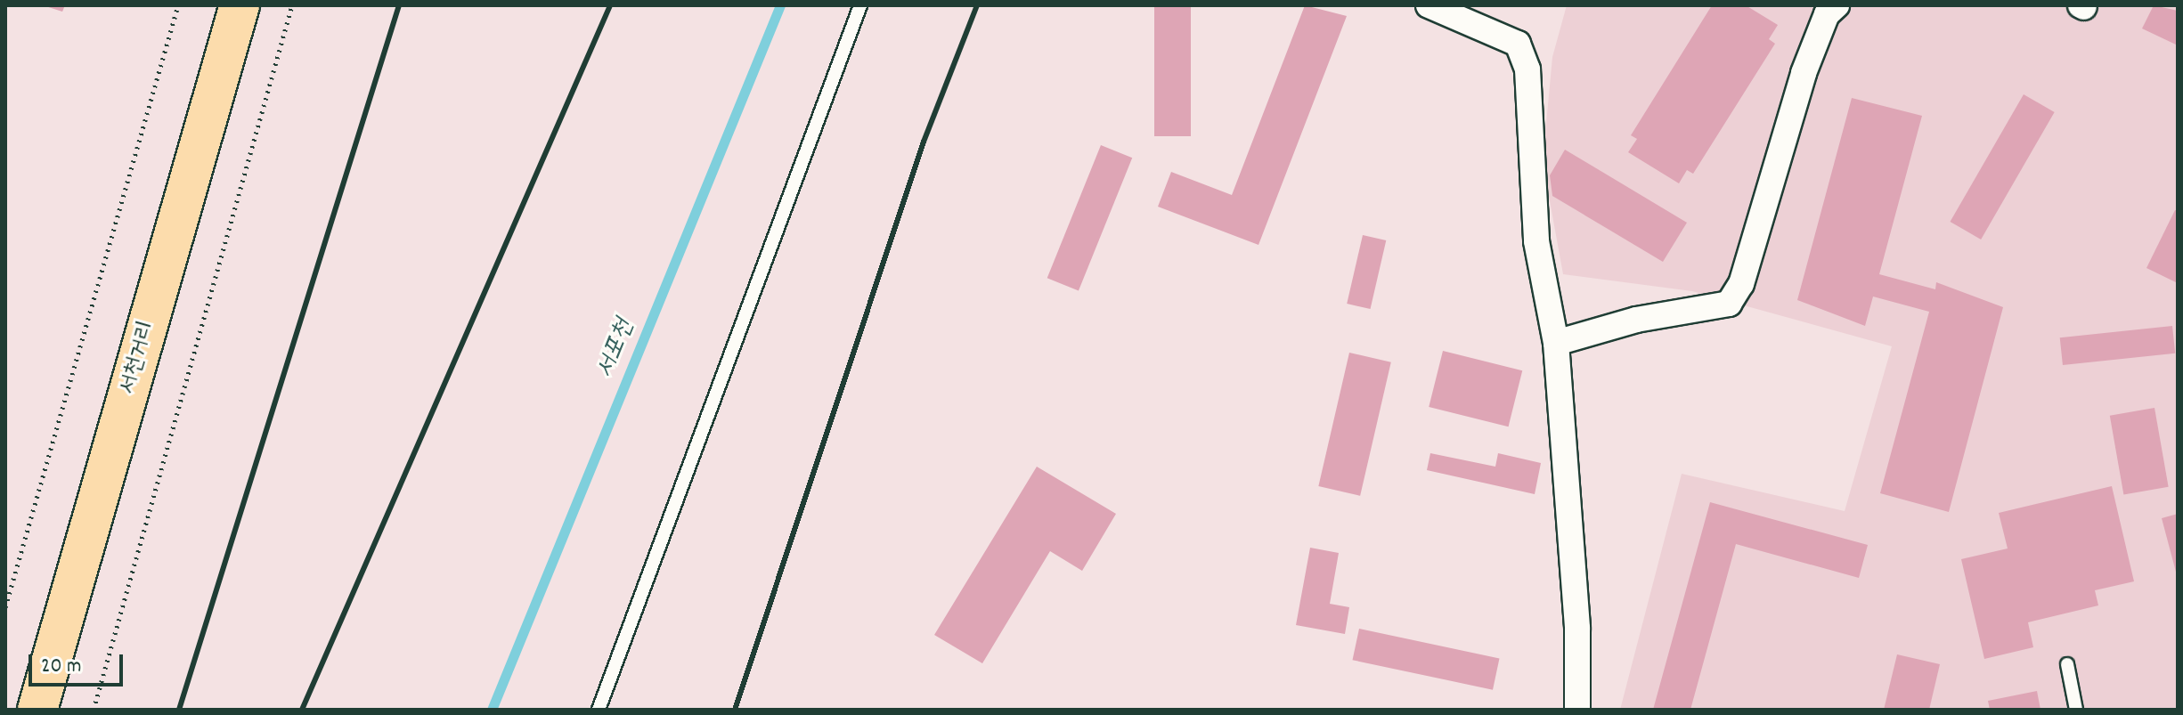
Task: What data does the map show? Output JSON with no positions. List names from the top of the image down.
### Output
{
  "streets": {
    "main road": ["서천거리"]
  },
  "water": ["서포천"],
  "scale_bar": "20 m"
}
